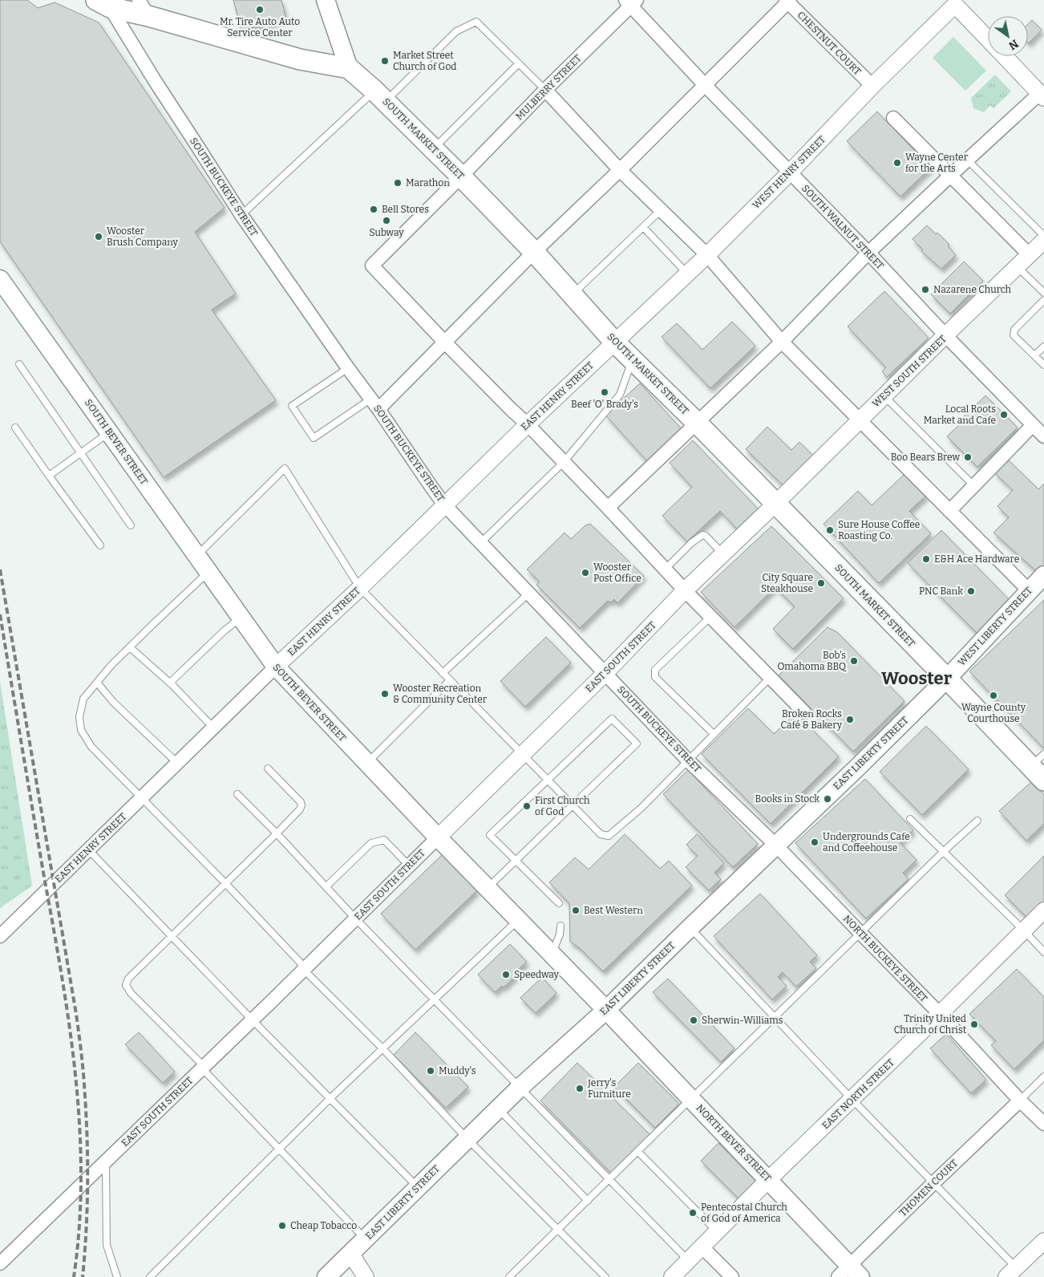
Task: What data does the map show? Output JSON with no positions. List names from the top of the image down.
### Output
{
  "streets": {
    "main road": [
      "SOUTH MARKET STREET",
      "SOUTH BEVER STREET",
      "WEST LIBERTY STREET",
      "EAST LIBERTY STREET",
      "NORTH BEVER STREET"
    ],
    "street": [
      "CHESTNUT COURT",
      "MULBERRY STREET",
      "WEST HENRY STREET",
      "SOUTH BUCKEYE STREET",
      "SOUTH WALNUT STREET",
      "WEST SOUTH STREET",
      "EAST HENRY STREET",
      "EAST SOUTH STREET",
      "NORTH BUCKEYE STREET",
      "EAST NORTH STREET",
      "THOMEN COURT"
    ]
  },
  "crossings": [
    ["CHESTNUT COURT", "WEST HENRY STREET"],
    ["MULBERRY STREET", "SOUTH MARKET STREET"],
    ["MULBERRY STREET", "SOUTH WALNUT STREET"],
    ["SOUTH MARKET STREET", "WEST HENRY STREET"],
    ["SOUTH MARKET STREET", "WEST SOUTH STREET"],
    ["SOUTH MARKET STREET", "EAST HENRY STREET"],
    ["SOUTH MARKET STREET", "WEST LIBERTY STREET"],
    ["SOUTH MARKET STREET", "EAST SOUTH STREET"],
    ["SOUTH MARKET STREET", "EAST LIBERTY STREET"],
    ["WEST HENRY STREET", "SOUTH WALNUT STREET"],
    ["WEST HENRY STREET", "EAST HENRY STREET"],
    ["SOUTH BUCKEYE STREET", "EAST HENRY STREET"],
    ["SOUTH BUCKEYE STREET", "EAST SOUTH STREET"],
    ["SOUTH BUCKEYE STREET", "EAST LIBERTY STREET"],
    ["SOUTH BUCKEYE STREET", "NORTH BUCKEYE STREET"],
    ["SOUTH WALNUT STREET", "WEST SOUTH STREET"],
    ["WEST SOUTH STREET", "EAST SOUTH STREET"],
    ["EAST HENRY STREET", "SOUTH BEVER STREET"],
    ["SOUTH BEVER STREET", "EAST SOUTH STREET"],
    ["SOUTH BEVER STREET", "EAST LIBERTY STREET"],
    ["SOUTH BEVER STREET", "NORTH BEVER STREET"],
    ["WEST LIBERTY STREET", "EAST LIBERTY STREET"],
    ["EAST LIBERTY STREET", "NORTH BUCKEYE STREET"],
    ["EAST LIBERTY STREET", "NORTH BEVER STREET"],
    ["NORTH BUCKEYE STREET", "EAST NORTH STREET"],
    ["NORTH BUCKEYE STREET", "THOMEN COURT"],
    ["EAST NORTH STREET", "NORTH BEVER STREET"],
    ["NORTH BEVER STREET", "THOMEN COURT"]
  ],
  "districts": ["Wooster"],
  "places": [
    "Mr. Tire Auto Auto Service Center",
    "Market Street Church of God",
    "Wayne Center for the Arts",
    "Marathon",
    "Bell Stores",
    "Subway",
    "Wooster Brush Company",
    "Nazarene Church",
    "Beef 'O' Brady's",
    "Local Roots Market and Cafe",
    "Boo Bears Brew",
    "Sure House Coffee Roasting Co.",
    "E&H Ace Hardware",
    "Wooster Post Office",
    "City Square Steakhouse",
    "PNC Bank",
    "Bob's Omahoma BBQ",
    "Wooster Recreation & Community Center",
    "Wayne County Courthouse",
    "Broken Rocks Café & Bakery",
    "Books in Stock",
    "First Church of God",
    "Undergrounds Cafe and Coffeehouse",
    "Best Western",
    "Speedway",
    "Sherwin-Williams",
    "Trinity United Church of Christ",
    "Muddy's",
    "Jerry's Furniture",
    "Pentecostal Church of God of America",
    "Cheap Tobacco"
  ],
  "north": "bottom right"
}
